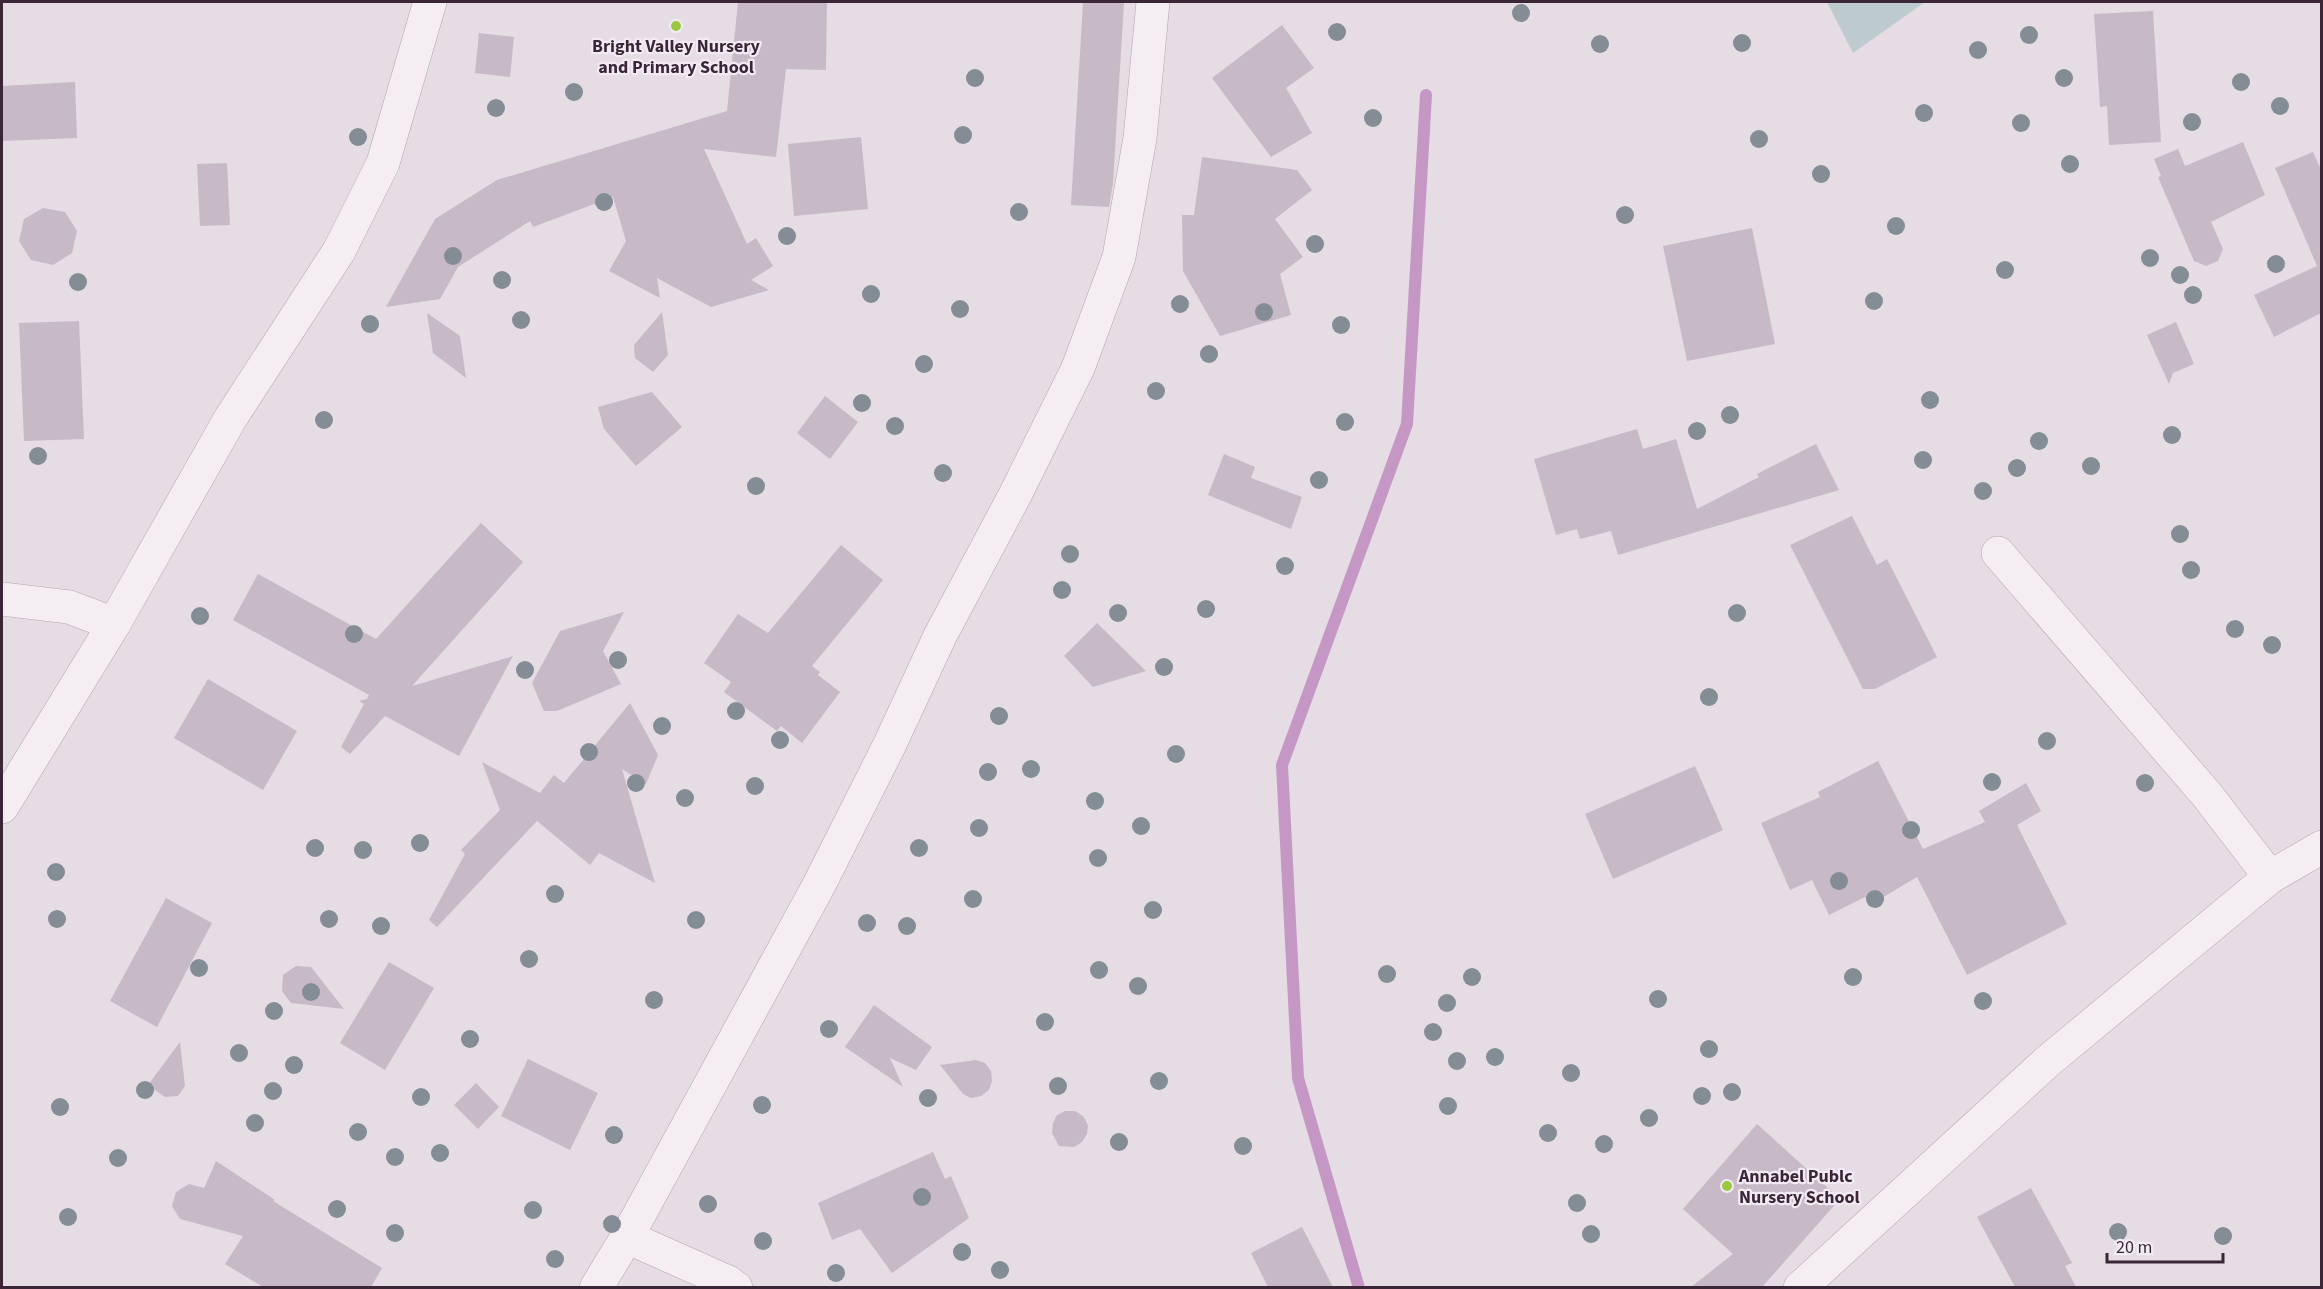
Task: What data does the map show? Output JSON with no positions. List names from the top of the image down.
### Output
{
  "places": ["Bright Valley Nursery and Primary School", "Annabel Publc Nursery School"],
  "scale_bar": "20 m"
}
